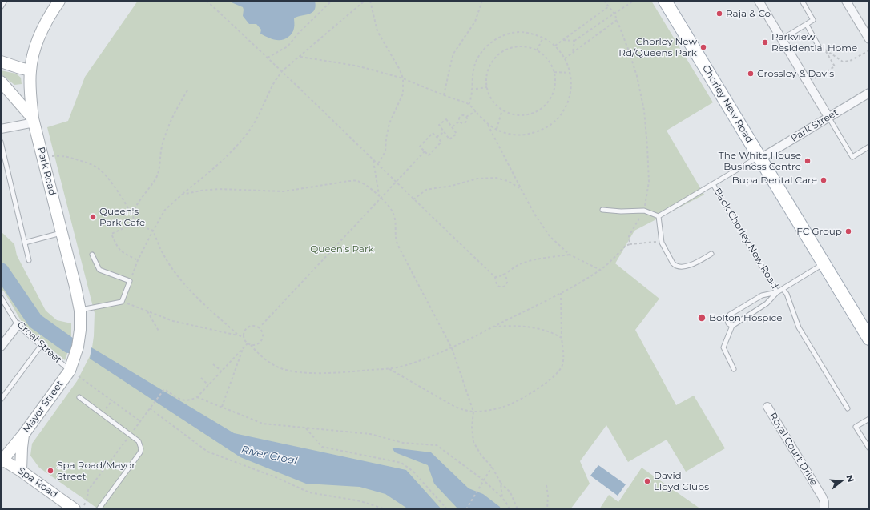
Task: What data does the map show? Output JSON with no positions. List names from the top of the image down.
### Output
{
  "streets": {
    "main road": [
      "Chorley New Road",
      "Park Road",
      "Mayor Street",
      "Spa Road"
    ],
    "street": ["Park Street", "Royal Court Drive"],
    "lane": ["Back Chorley New Road", "Croal Street"]
  },
  "crossings": [
    ["Chorley New Road", "Park Street"],
    ["Chorley New Road", "Back Chorley New Road"],
    ["Park Street", "Back Chorley New Road"],
    ["Park Road", "Mayor Street"],
    ["Croal Street", "Mayor Street"],
    ["Mayor Street", "Spa Road"]
  ],
  "water": ["River Croal"],
  "parks": ["Queen's Park"],
  "places": [
    "Raja & Co",
    "Parkview Residential Home",
    "Chorley New Rd/Queens Park",
    "Crossley & Davis",
    "The White House Business Centre",
    "Bupa Dental Care",
    "Queen's Park Cafe",
    "FC Group",
    "Bolton Hospice",
    "Spa Road/Mayor Street",
    "David Lloyd Clubs"
  ],
  "north": "right"
}
